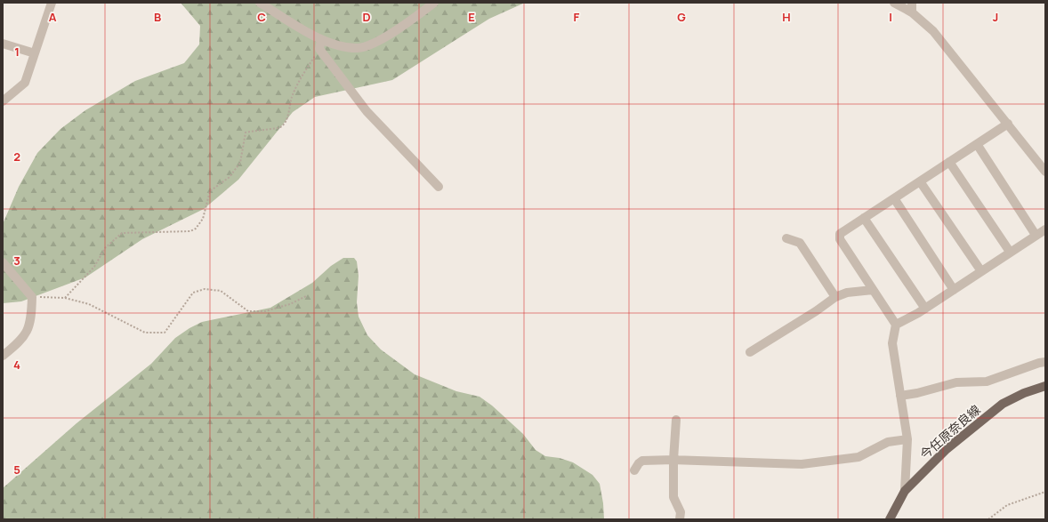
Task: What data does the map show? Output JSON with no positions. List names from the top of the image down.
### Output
{
  "streets": {
    "main road": ["今任原奈良線"]
  },
  "grid": {
    "columns": [
      "A",
      "B",
      "C",
      "D",
      "E",
      "F",
      "G",
      "H",
      "I",
      "J"
    ],
    "rows": [
      "1",
      "2",
      "3",
      "4",
      "5"
    ]
  }
}
